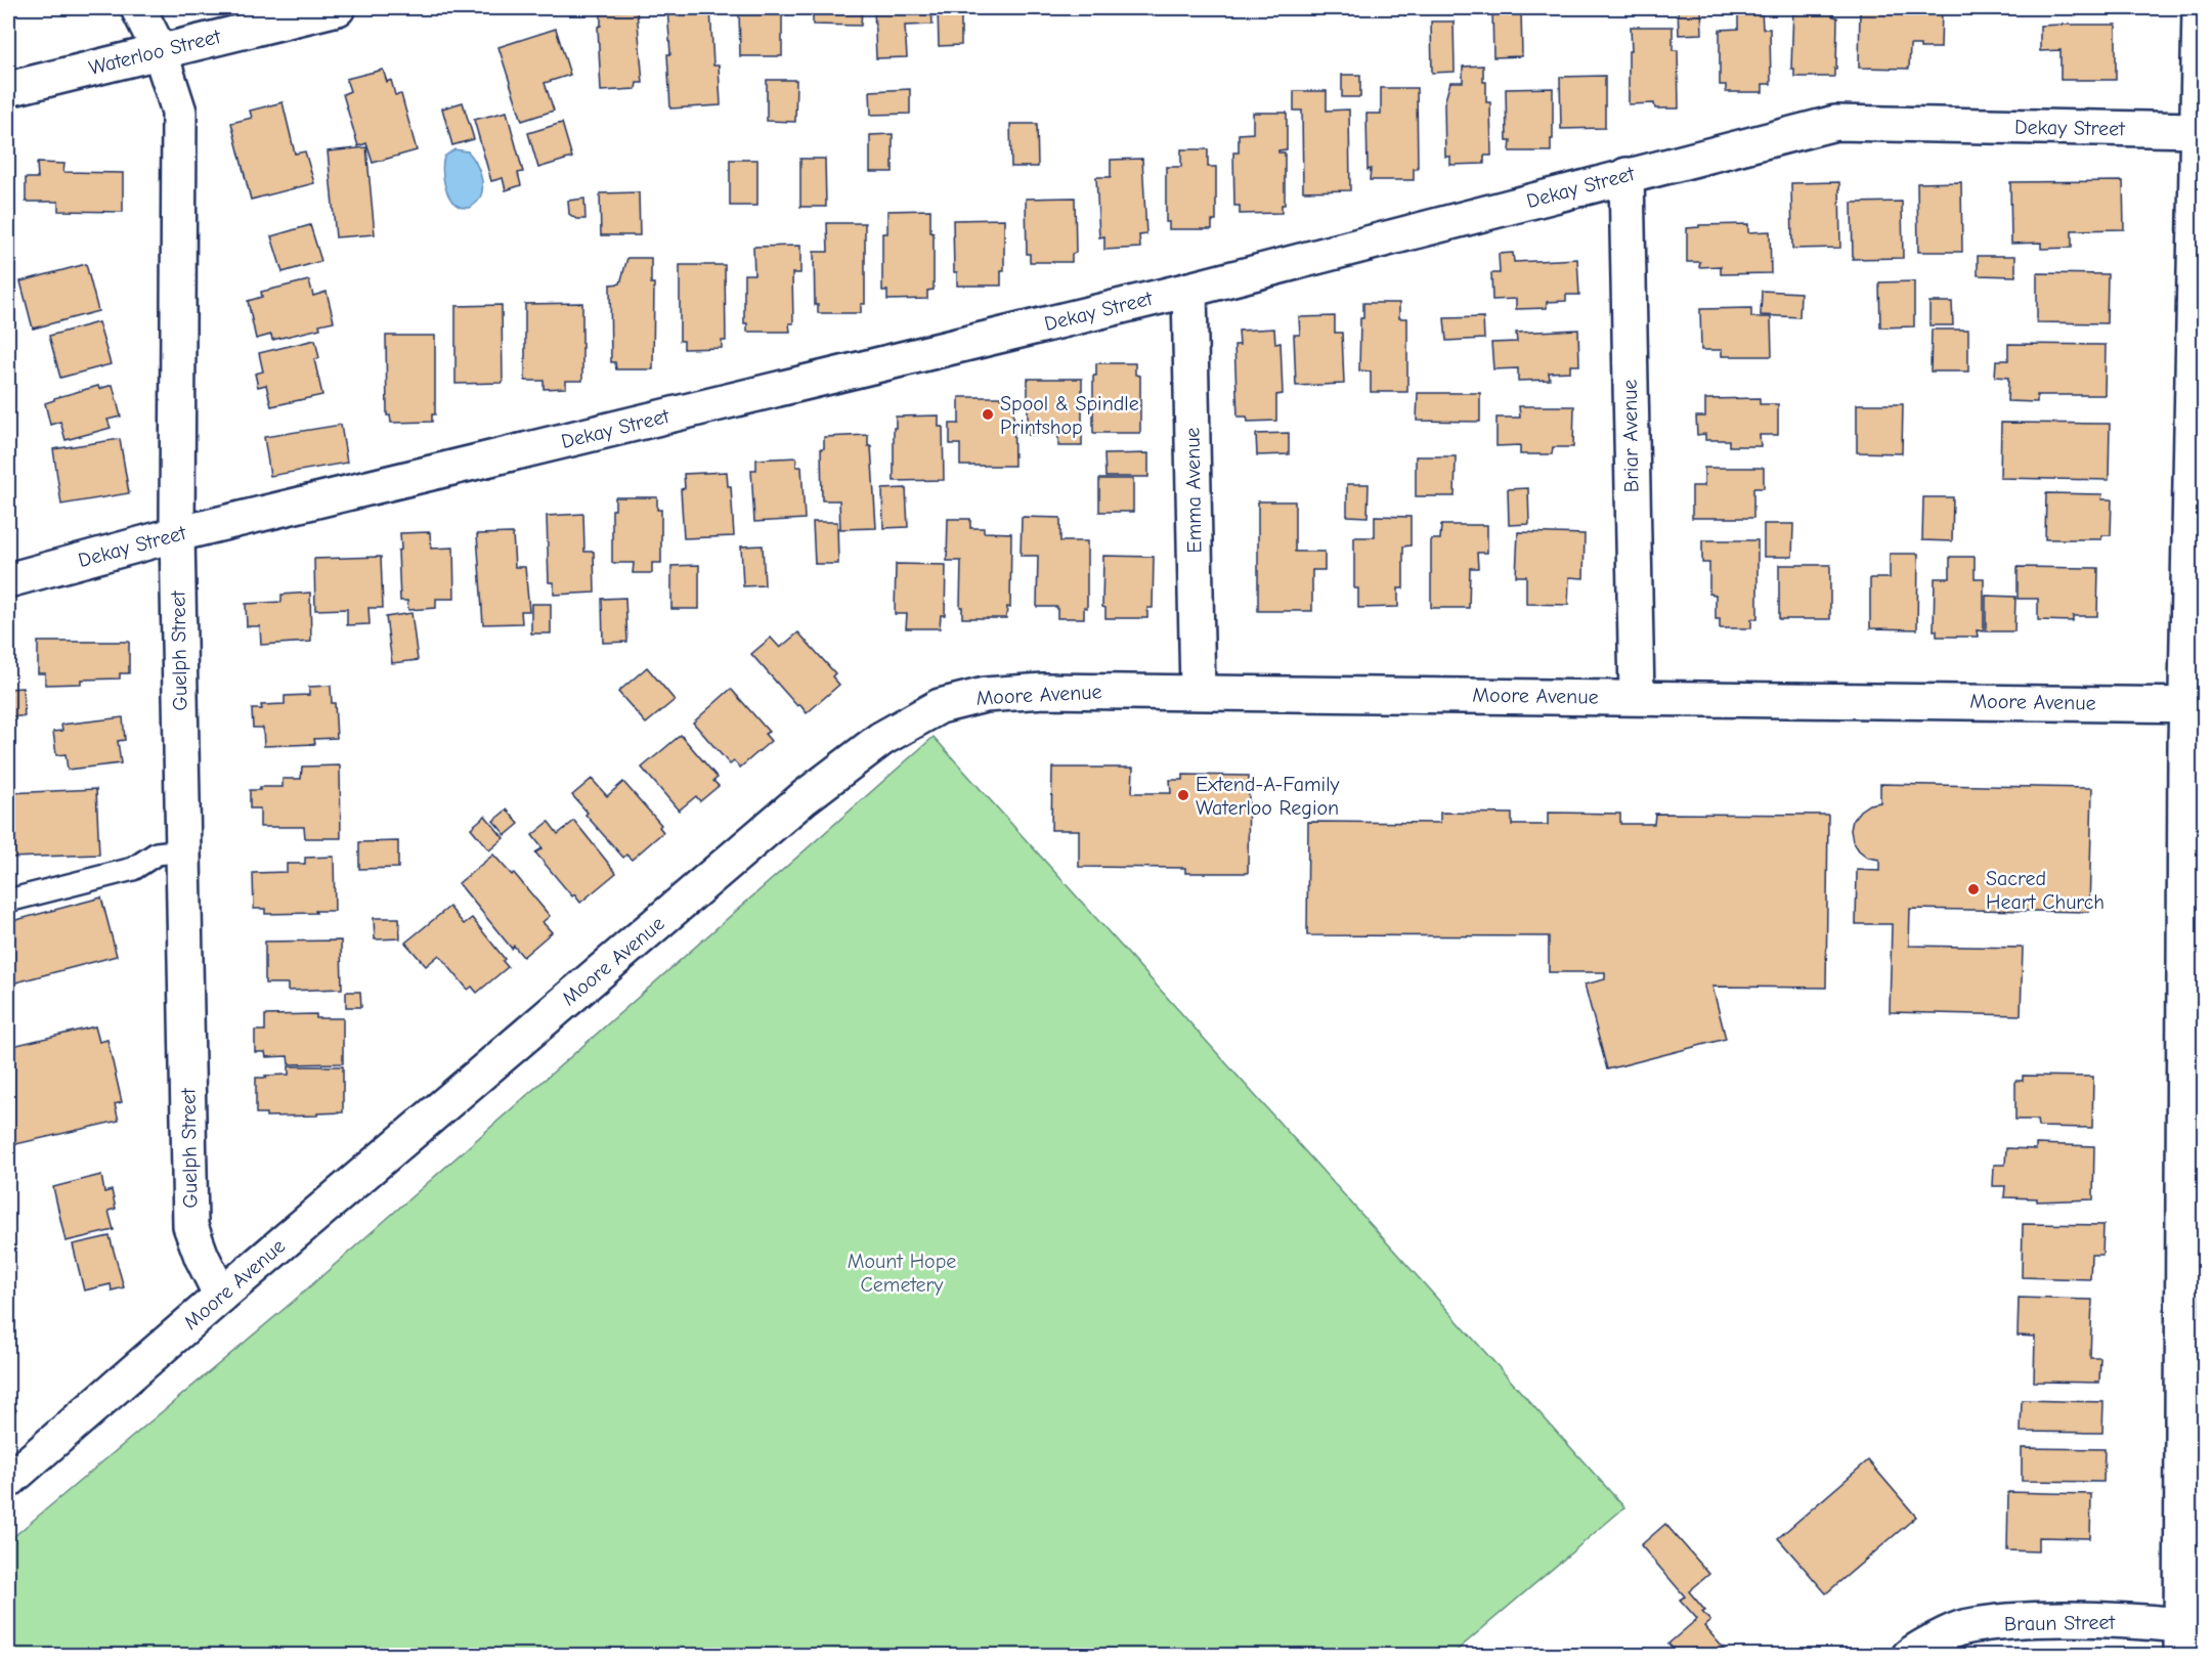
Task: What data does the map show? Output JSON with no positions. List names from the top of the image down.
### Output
{
  "streets": {
    "street": [
      "Waterloo Street",
      "Dekay Street",
      "Briar Avenue",
      "Emma Avenue",
      "Guelph Street",
      "Moore Avenue",
      "Braun Street"
    ]
  },
  "crossings": [
    ["Waterloo Street", "Guelph Street"],
    ["Dekay Street", "Briar Avenue"],
    ["Dekay Street", "Emma Avenue"],
    ["Dekay Street", "Guelph Street"],
    ["Briar Avenue", "Moore Avenue"],
    ["Emma Avenue", "Moore Avenue"],
    ["Guelph Street", "Moore Avenue"]
  ],
  "parks": ["Mount Hope Cemetery"],
  "places": ["Spool & Spindle Printshop", "Extend-A-Family Waterloo Region", "Sacred Heart Church"]
}
